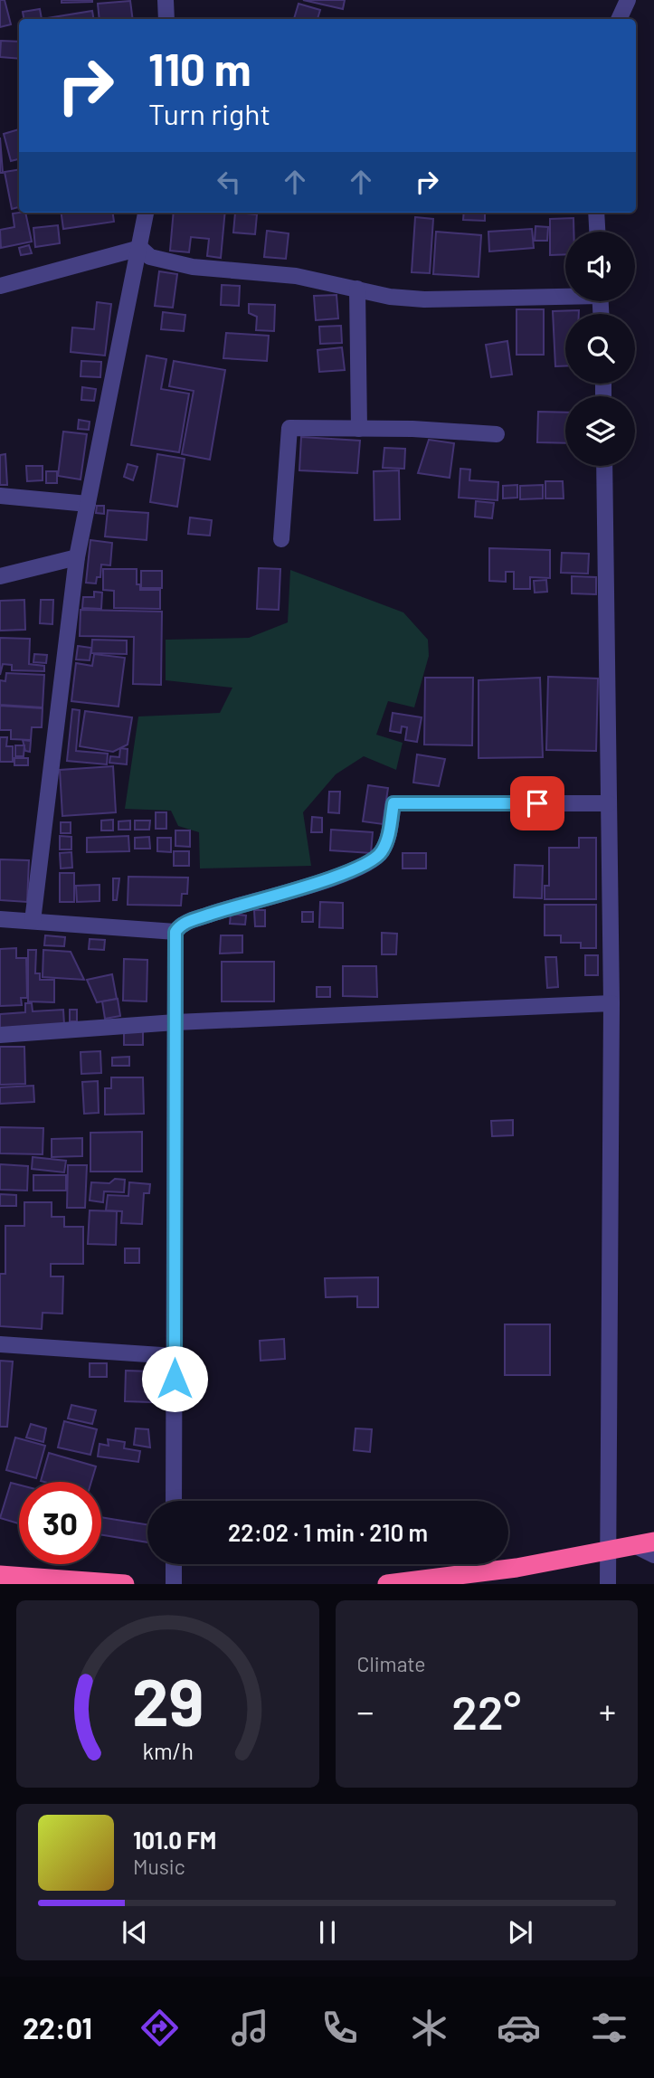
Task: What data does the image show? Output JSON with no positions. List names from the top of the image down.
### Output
{
  "page": {
    "turn": ["110 m", "Turn right"],
    "limit": "30",
    "trip": "22:02 · 1 min · 210 m",
    "tile": "Climate",
    "heat": ["−", "22°", "+"],
    "song": ["101.0 FM", "Music"],
    "tabs": "22:01",
    "gauge": ["29", "km/h"]
  }
}
